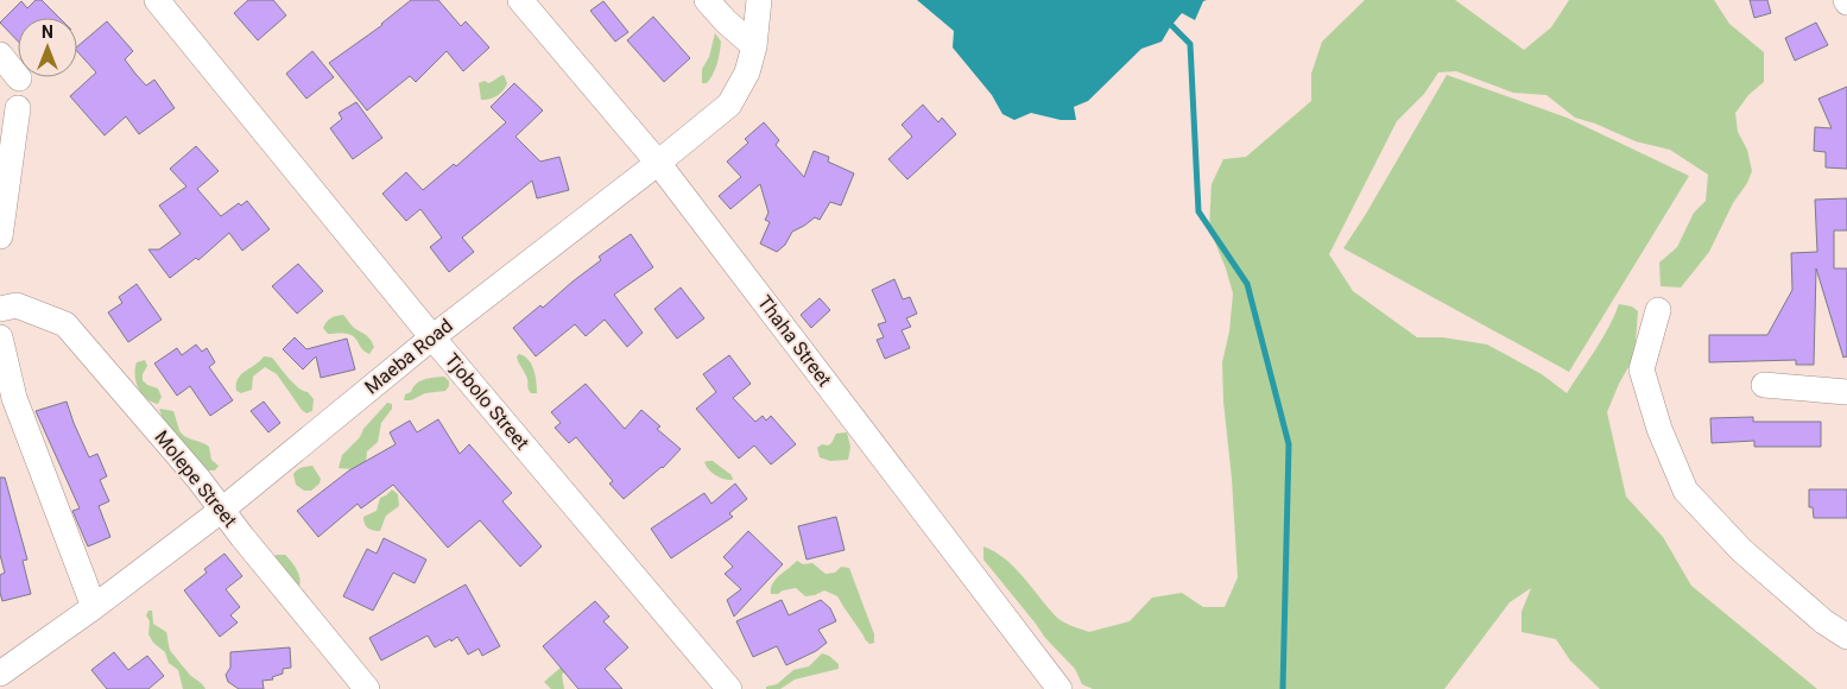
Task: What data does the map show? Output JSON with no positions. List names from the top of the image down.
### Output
{
  "streets": {
    "street": [
      "Thaha Street",
      "Maeba Road",
      "Tjobolo Street",
      "Molepe Street"
    ]
  },
  "crossings": [
    ["Thaha Street", "Maeba Road"],
    ["Maeba Road", "Tjobolo Street"],
    ["Maeba Road", "Molepe Street"]
  ],
  "north": "top"
}
